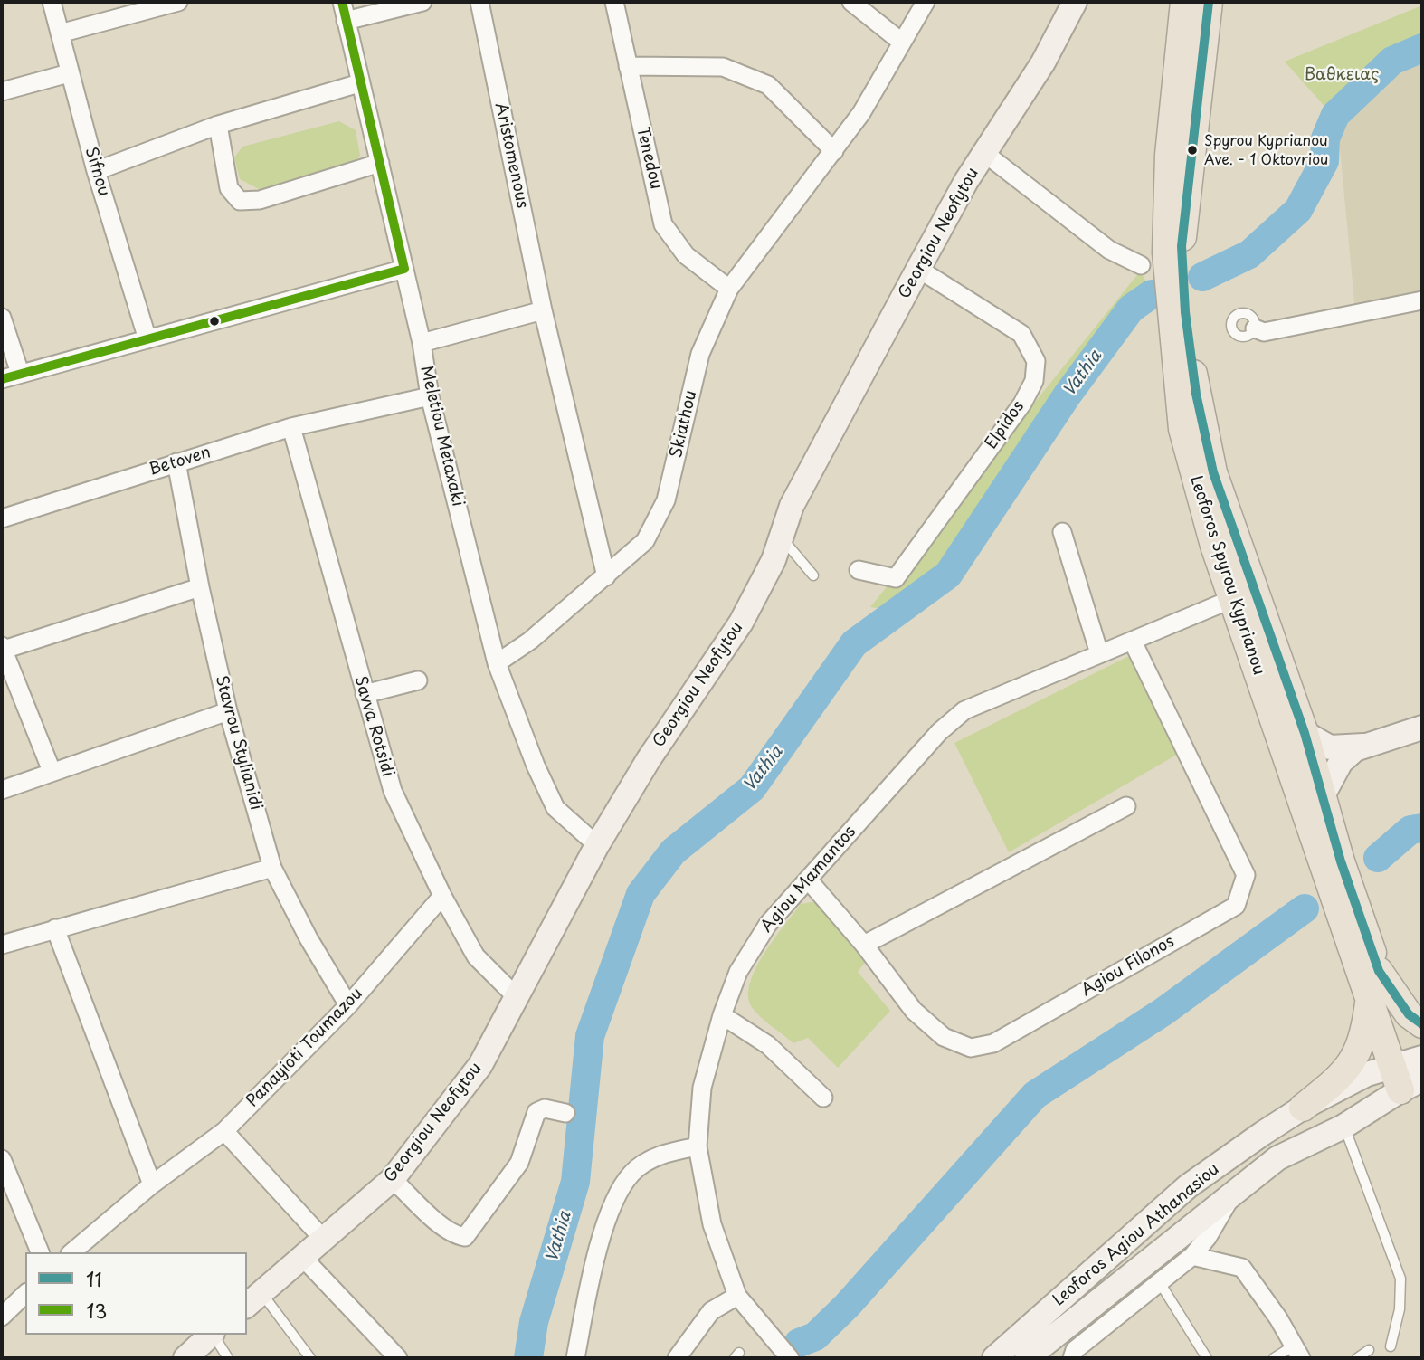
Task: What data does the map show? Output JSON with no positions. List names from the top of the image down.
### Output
{
  "streets": {
    "main road": ["Leoforos Spyrou Kyprianou"],
    "street": [
      "Aristomenous",
      "Tenedou",
      "Sifnou",
      "Georgiou Neofytou",
      "Skiathou",
      "Elpidos",
      "Meletiou Metaxaki",
      "Betoven",
      "Savva Rotsidi",
      "Stavrou Stylianidi",
      "Agiou Mamantos",
      "Agiou Filonos",
      "Panayioti Toumazou",
      "Leoforos Agiou Athanasiou"
    ]
  },
  "crossings": [
    ["Aristomenous", "Skiathou"],
    ["Tenedou", "Skiathou"],
    ["Georgiou Neofytou", "Elpidos"],
    ["Georgiou Neofytou", "Meletiou Metaxaki"],
    ["Georgiou Neofytou", "Savva Rotsidi"],
    ["Skiathou", "Meletiou Metaxaki"],
    ["Meletiou Metaxaki", "Betoven"],
    ["Betoven", "Savva Rotsidi"],
    ["Betoven", "Stavrou Stylianidi"],
    ["Leoforos Spyrou Kyprianou", "Agiou Mamantos"],
    ["Leoforos Spyrou Kyprianou", "Leoforos Agiou Athanasiou"],
    ["Savva Rotsidi", "Panayioti Toumazou"],
    ["Stavrou Stylianidi", "Panayioti Toumazou"],
    ["Agiou Mamantos", "Agiou Filonos"]
  ],
  "water": ["Vathia"],
  "parks": ["Βαθκειας"],
  "places": ["Spyrou Kyprianou Ave. - 1 Oktovriou"],
  "lines": ["transit line 11", "transit line 13"],
  "legend": ["11", "13"]
}
